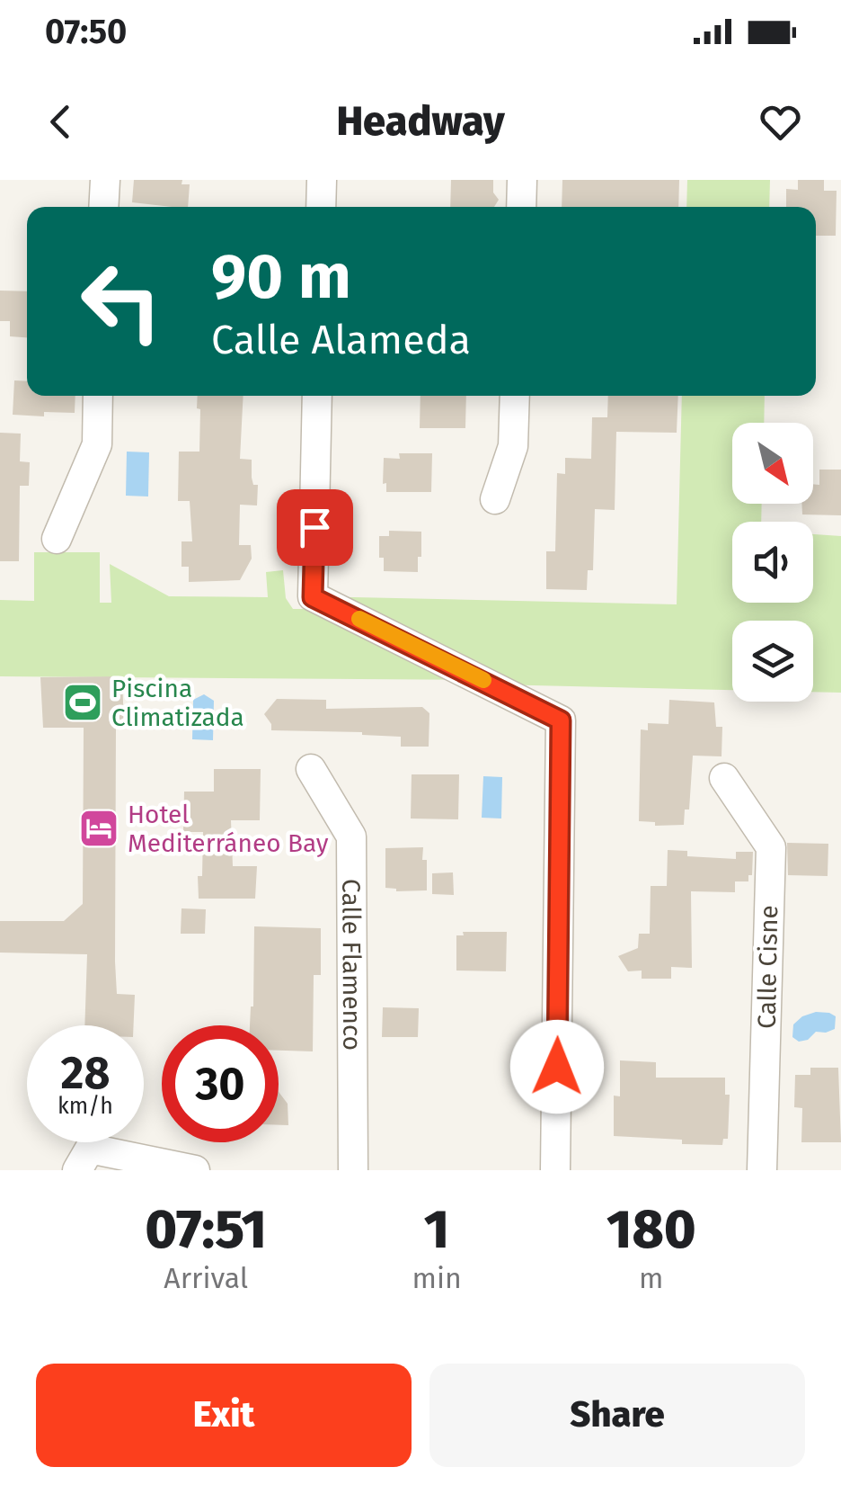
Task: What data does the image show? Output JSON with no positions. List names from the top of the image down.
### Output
{
  "streets": {
    "street": ["Calle Flamenco", "Calle Cisne"]
  },
  "places": {
    "sports": ["Piscina Climatizada"],
    "hotel": ["Hotel Mediterráneo Bay"]
  },
  "north": "bottom right",
  "page": {
    "status": "07:50",
    "header": "Headway",
    "turn": ["90 m", "Calle Alameda"],
    "speed": "28 km/h",
    "limit": "30",
    "eta": [
      "07:51",
      "Arrival",
      "1",
      "min",
      "180",
      "m"
    ],
    "buttons": ["Exit", "Share"]
  }
}
